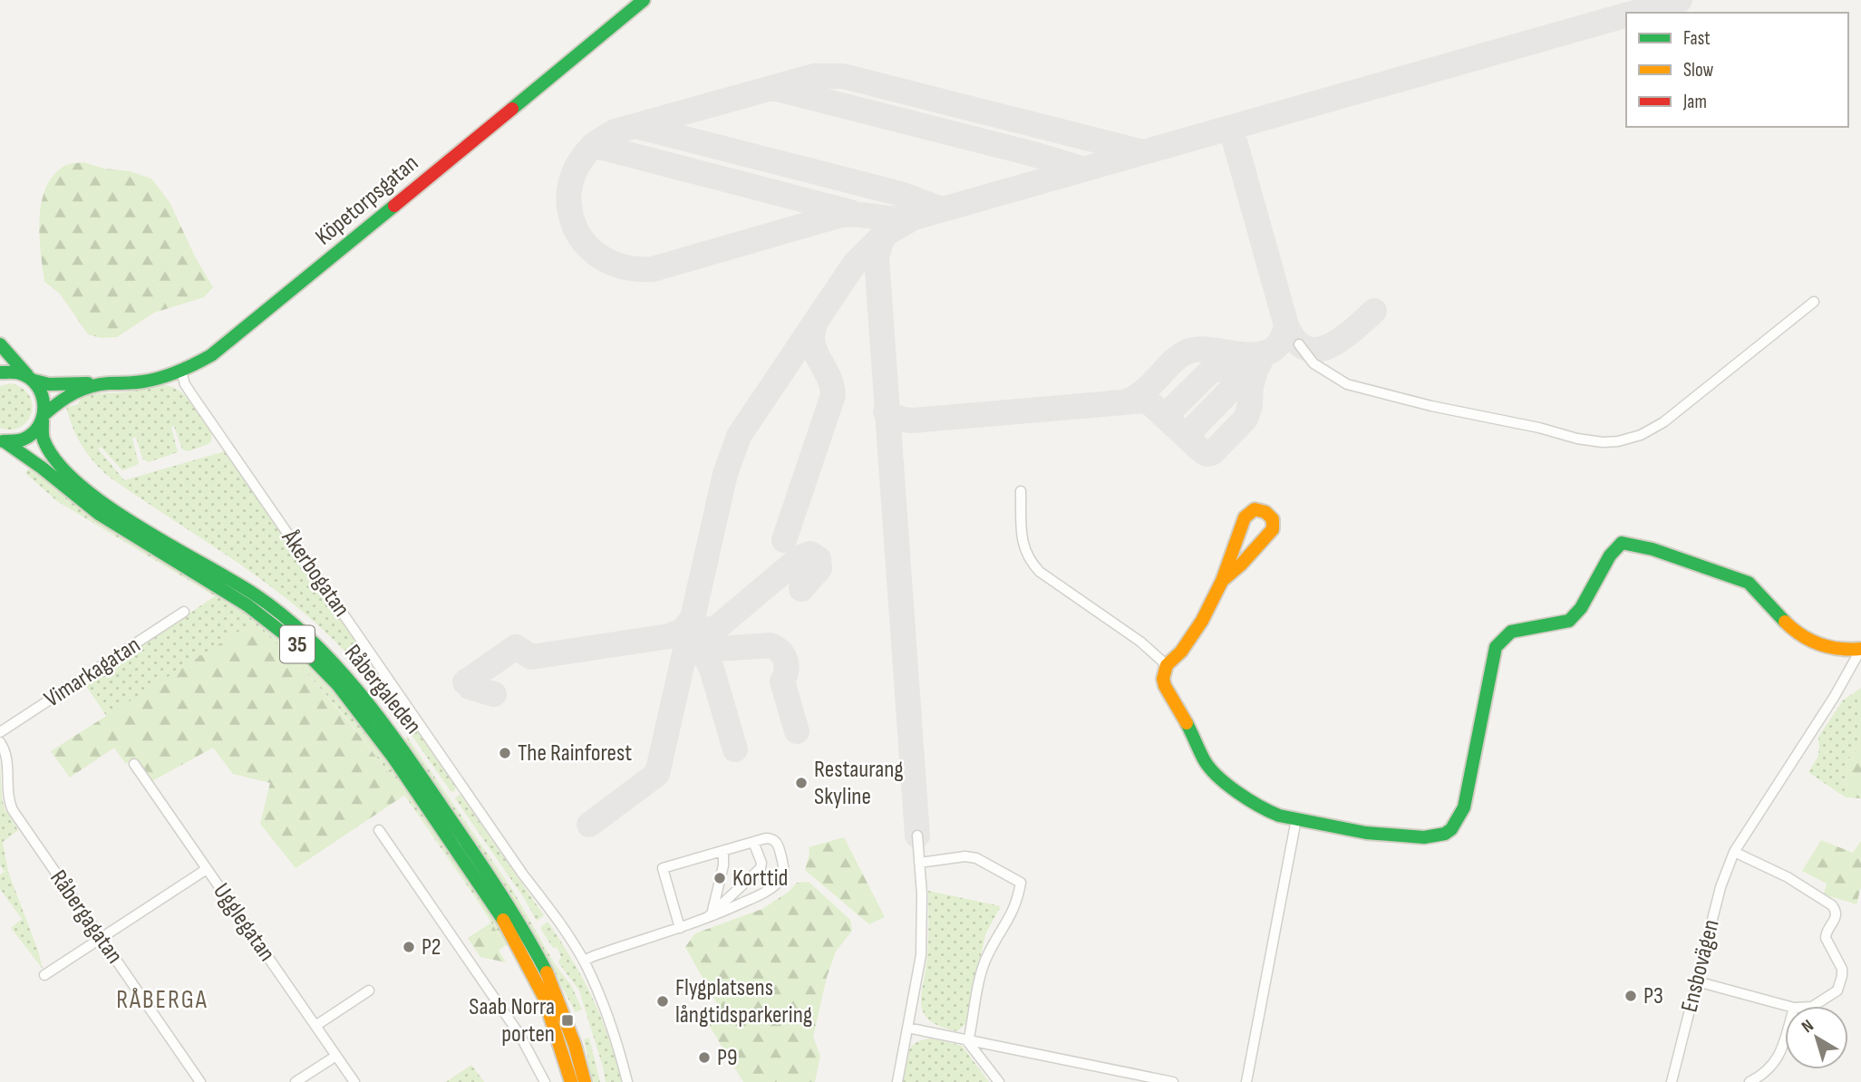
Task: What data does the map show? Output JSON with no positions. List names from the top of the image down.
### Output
{
  "streets": {
    "street": [
      "Köpetorpsgatan",
      "Åkerbogatan",
      "35",
      "Vimarkagatan",
      "Råbergaleden",
      "Råbergagatan",
      "Ugglegatan",
      "Ensbovägen"
    ]
  },
  "crossings": [
    ["Köpetorpsgatan", "Åkerbogatan"],
    ["Köpetorpsgatan", "35"],
    ["Köpetorpsgatan", "Råbergaleden"],
    ["35", "Råbergaleden"]
  ],
  "districts": ["RÅBERGA"],
  "places": {
    "other": [
      "The Rainforest",
      "Restaurang Skyline",
      "Korttid",
      "P2",
      "P3",
      "Flygplatsens långtidsparkering",
      "P9"
    ],
    "transit": ["Saab Norra porten"]
  },
  "legend": ["Fast", "Slow", "Jam"],
  "north": "top left"
}
